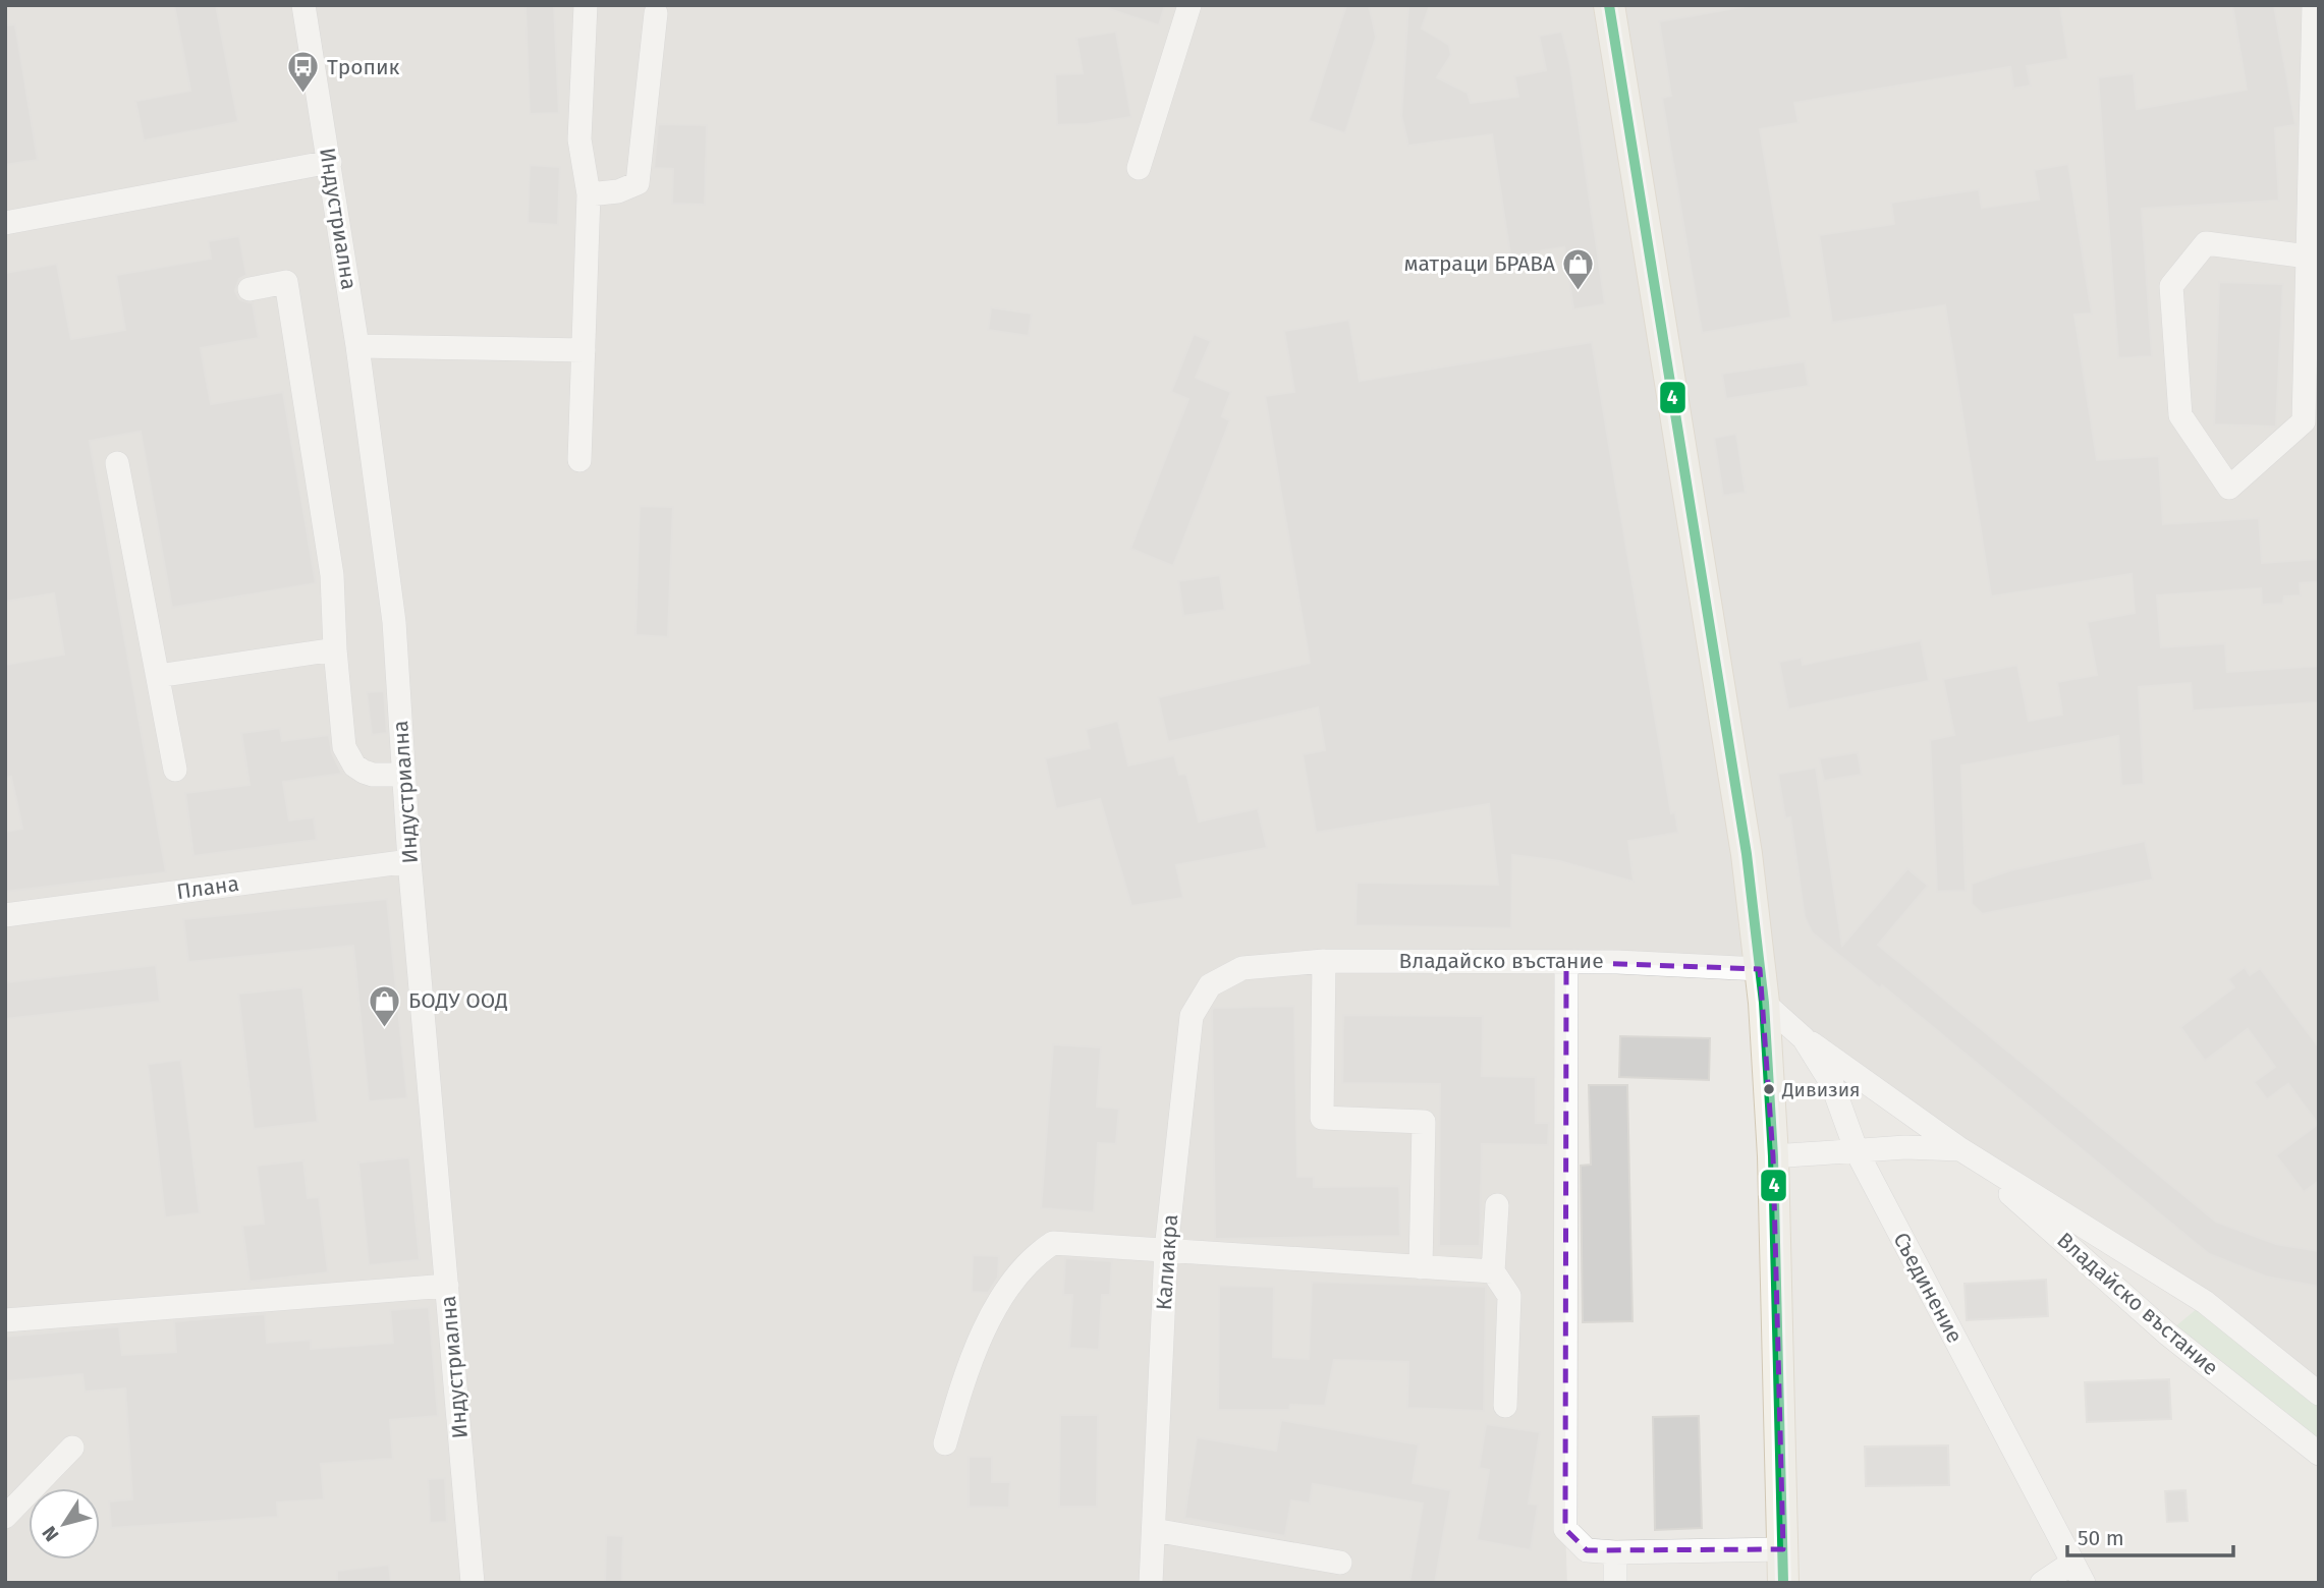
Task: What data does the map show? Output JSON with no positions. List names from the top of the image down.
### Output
{
  "streets": {
    "street": [
      "Индустриална",
      "Плана",
      "Владайско въстание",
      "Калиакра",
      "Съединение"
    ]
  },
  "crossings": [
    ["Индустриална", "Плана"],
    ["Владайско въстание", "Калиакра"],
    ["Владайско въстание", "Съединение"]
  ],
  "places": {
    "bus stop": ["Тропик"],
    "shop": ["матраци БРАВА", "БОДУ ООД"],
    "other": ["Дивизия"]
  },
  "lines": ["transit line 4"],
  "scale_bar": "50 m",
  "north": "bottom left"
}
